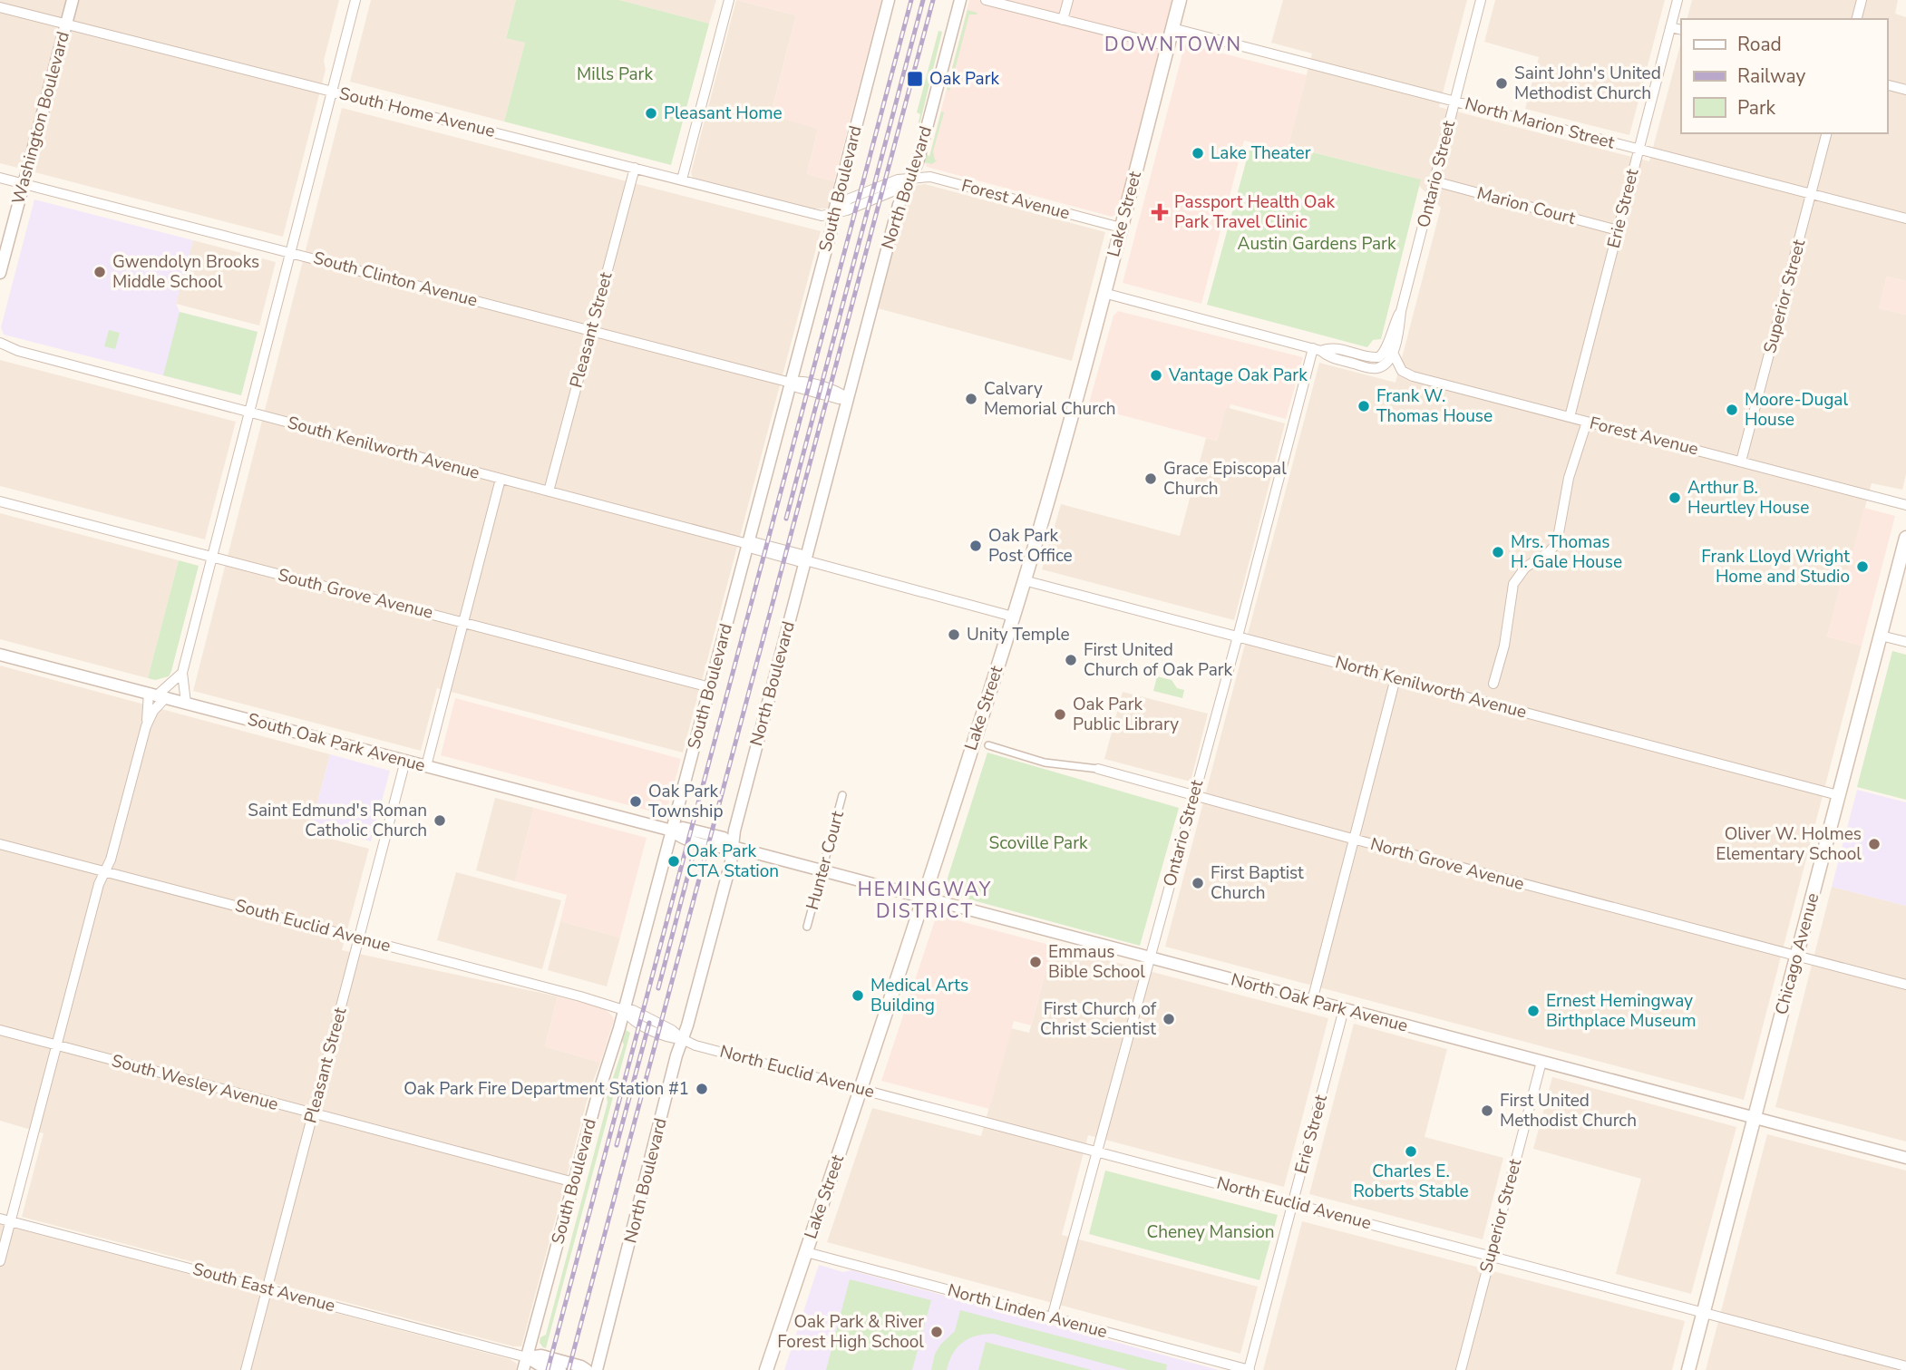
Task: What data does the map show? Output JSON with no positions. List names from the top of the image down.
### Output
{
  "streets": {
    "main road": ["Lake Street", "Chicago Avenue"],
    "street": [
      "South Home Avenue",
      "Washington Boulevard",
      "North Marion Street",
      "Ontario Street",
      "North Boulevard",
      "South Boulevard",
      "Forest Avenue",
      "Marion Court",
      "Erie Street",
      "South Clinton Avenue",
      "Superior Street",
      "Pleasant Street",
      "South Kenilworth Avenue",
      "South Grove Avenue",
      "North Kenilworth Avenue",
      "South Oak Park Avenue",
      "Hunter Court",
      "North Grove Avenue",
      "South Euclid Avenue",
      "North Oak Park Avenue",
      "North Euclid Avenue",
      "South Wesley Avenue",
      "South East Avenue",
      "North Linden Avenue"
    ]
  },
  "crossings": [
    ["South Home Avenue", "Washington Boulevard"],
    ["South Home Avenue", "North Boulevard"],
    ["South Home Avenue", "South Boulevard"],
    ["South Home Avenue", "Forest Avenue"],
    ["South Home Avenue", "Pleasant Street"],
    ["Washington Boulevard", "South Clinton Avenue"],
    ["North Marion Street", "Ontario Street"],
    ["North Marion Street", "Erie Street"],
    ["North Marion Street", "Lake Street"],
    ["North Marion Street", "Superior Street"],
    ["Ontario Street", "Forest Avenue"],
    ["Ontario Street", "Marion Court"],
    ["Ontario Street", "North Kenilworth Avenue"],
    ["Ontario Street", "North Grove Avenue"],
    ["Ontario Street", "North Oak Park Avenue"],
    ["Ontario Street", "North Euclid Avenue"],
    ["Ontario Street", "North Linden Avenue"],
    ["North Boulevard", "Forest Avenue"],
    ["North Boulevard", "South Clinton Avenue"],
    ["North Boulevard", "North Oak Park Avenue"],
    ["North Boulevard", "North Euclid Avenue"],
    ["South Boulevard", "South Clinton Avenue"],
    ["South Boulevard", "South Kenilworth Avenue"],
    ["South Boulevard", "South Grove Avenue"],
    ["South Boulevard", "South Oak Park Avenue"],
    ["South Boulevard", "South Euclid Avenue"],
    ["South Boulevard", "North Oak Park Avenue"],
    ["South Boulevard", "North Euclid Avenue"],
    ["South Boulevard", "South Wesley Avenue"],
    ["South Boulevard", "South East Avenue"],
    ["Forest Avenue", "Erie Street"],
    ["Forest Avenue", "Lake Street"],
    ["Forest Avenue", "Superior Street"],
    ["Marion Court", "Erie Street"],
    ["Erie Street", "North Oak Park Avenue"],
    ["Erie Street", "North Euclid Avenue"],
    ["Erie Street", "North Linden Avenue"],
    ["Lake Street", "North Kenilworth Avenue"],
    ["Lake Street", "North Oak Park Avenue"],
    ["Lake Street", "North Euclid Avenue"],
    ["Lake Street", "North Linden Avenue"],
    ["South Clinton Avenue", "Pleasant Street"],
    ["Superior Street", "North Oak Park Avenue"],
    ["Superior Street", "North Euclid Avenue"],
    ["Pleasant Street", "South Kenilworth Avenue"],
    ["Pleasant Street", "South Oak Park Avenue"],
    ["Pleasant Street", "South Euclid Avenue"],
    ["Pleasant Street", "South Wesley Avenue"],
    ["Pleasant Street", "South East Avenue"],
    ["North Kenilworth Avenue", "Chicago Avenue"],
    ["South Oak Park Avenue", "North Oak Park Avenue"],
    ["Hunter Court", "North Oak Park Avenue"],
    ["North Grove Avenue", "Chicago Avenue"],
    ["South Euclid Avenue", "North Euclid Avenue"],
    ["Chicago Avenue", "North Oak Park Avenue"],
    ["Chicago Avenue", "North Euclid Avenue"]
  ],
  "districts": ["DOWNTOWN", "HEMINGWAY DISTRICT"],
  "parks": [
    "Mills Park",
    "Austin Gardens Park",
    "Scoville Park",
    "Cheney Mansion"
  ],
  "places": {
    "transit": ["Oak Park"],
    "other": [
      "Saint John's United Methodist Church",
      "Pleasant Home",
      "Lake Theater",
      "Gwendolyn Brooks Middle School",
      "Vantage Oak Park",
      "Calvary Memorial Church",
      "Frank W. Thomas House",
      "Moore-Dugal House",
      "Grace Episcopal Church",
      "Arthur B. Heurtley House",
      "Oak Park Post Office",
      "Mrs. Thomas H. Gale House",
      "Frank Lloyd Wright Home and Studio",
      "Unity Temple",
      "First United Church of Oak Park",
      "Oak Park Public Library",
      "Oak Park Township",
      "Saint Edmund's Roman Catholic Church",
      "Oliver W. Holmes Elementary School",
      "Oak Park CTA Station",
      "First Baptist Church",
      "Emmaus Bible School",
      "Medical Arts Building",
      "Ernest Hemingway Birthplace Museum",
      "First Church of Christ Scientist",
      "Oak Park Fire Department Station #1",
      "First United Methodist Church",
      "Charles E. Roberts Stable",
      "Oak Park & River Forest High School"
    ],
    "health": ["Passport Health Oak Park Travel Clinic"]
  },
  "legend": ["Road", "Railway", "Park"]
}
